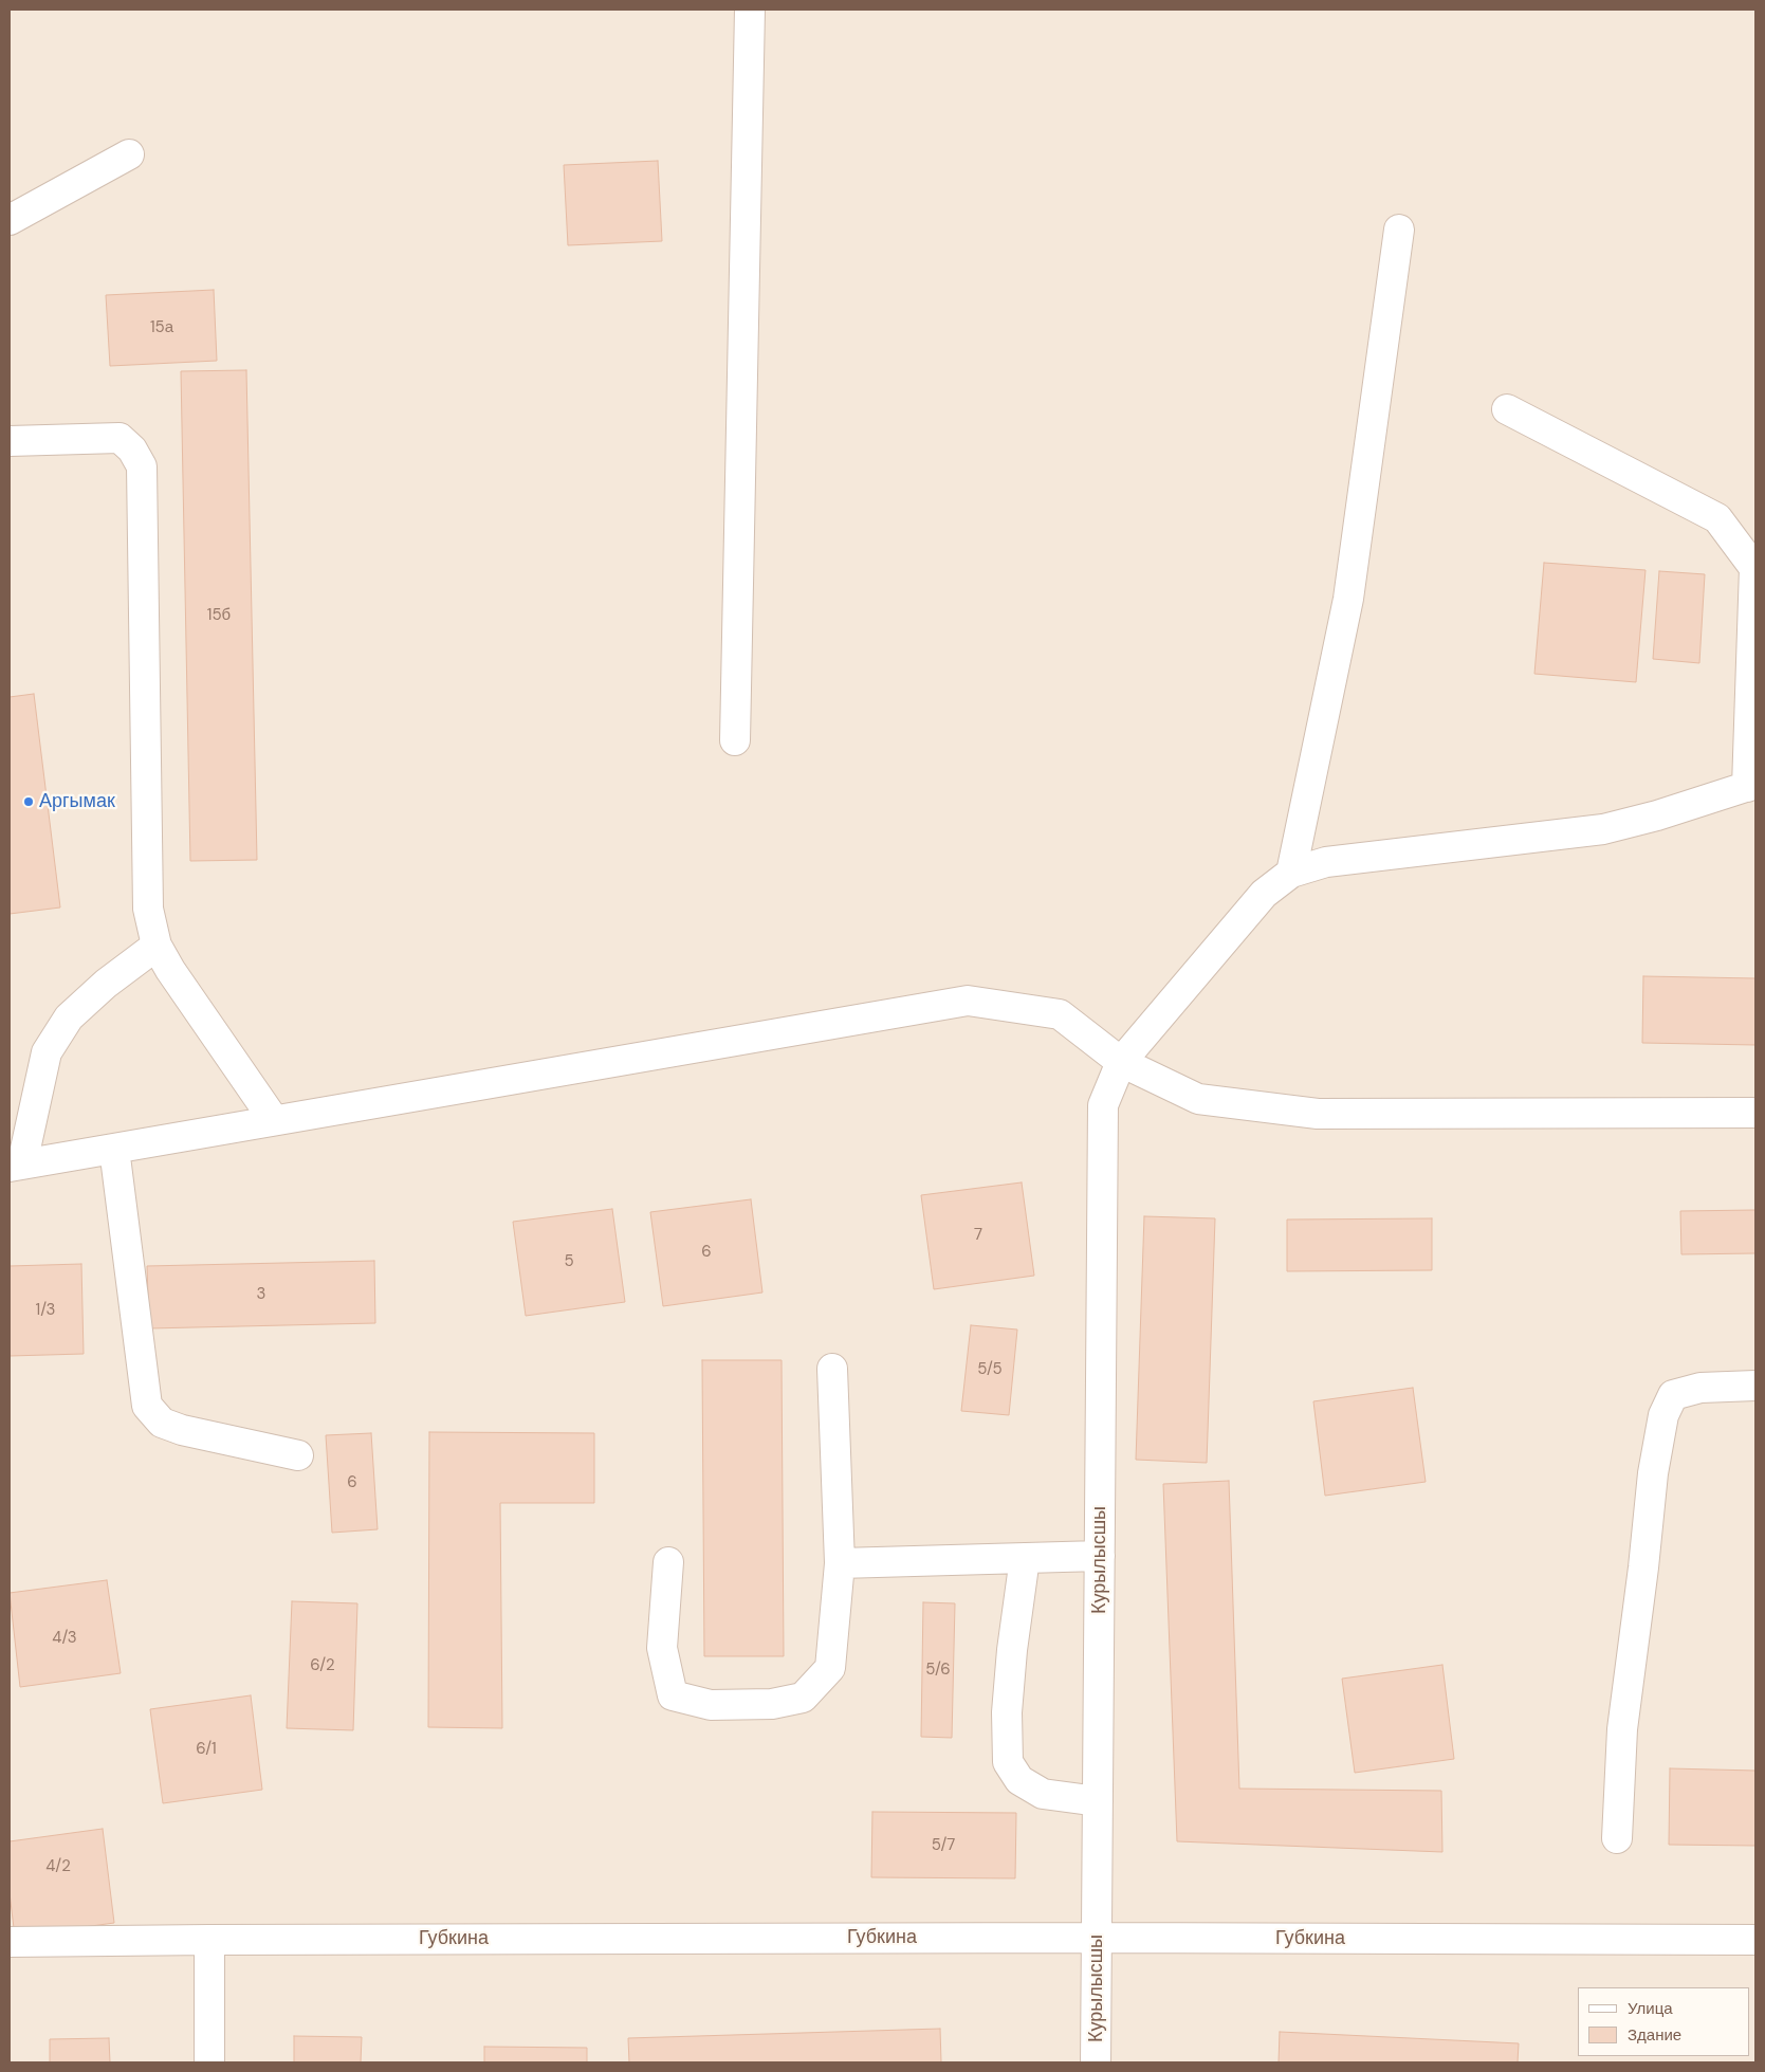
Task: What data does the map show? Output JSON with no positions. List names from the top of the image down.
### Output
{
  "streets": {
    "street": ["Курылысшы", "Губкина"]
  },
  "crossings": [
    ["Курылысшы", "Губкина"]
  ],
  "places": ["Аргымак"],
  "house_numbers": [
    "15а",
    "15б",
    "7",
    "6",
    "5",
    "3",
    "1/3",
    "5/5",
    "6",
    "4/3",
    "6/2",
    "5/6",
    "6/1",
    "5/7",
    "4/2"
  ],
  "legend": ["Улица", "Здание"]
}
